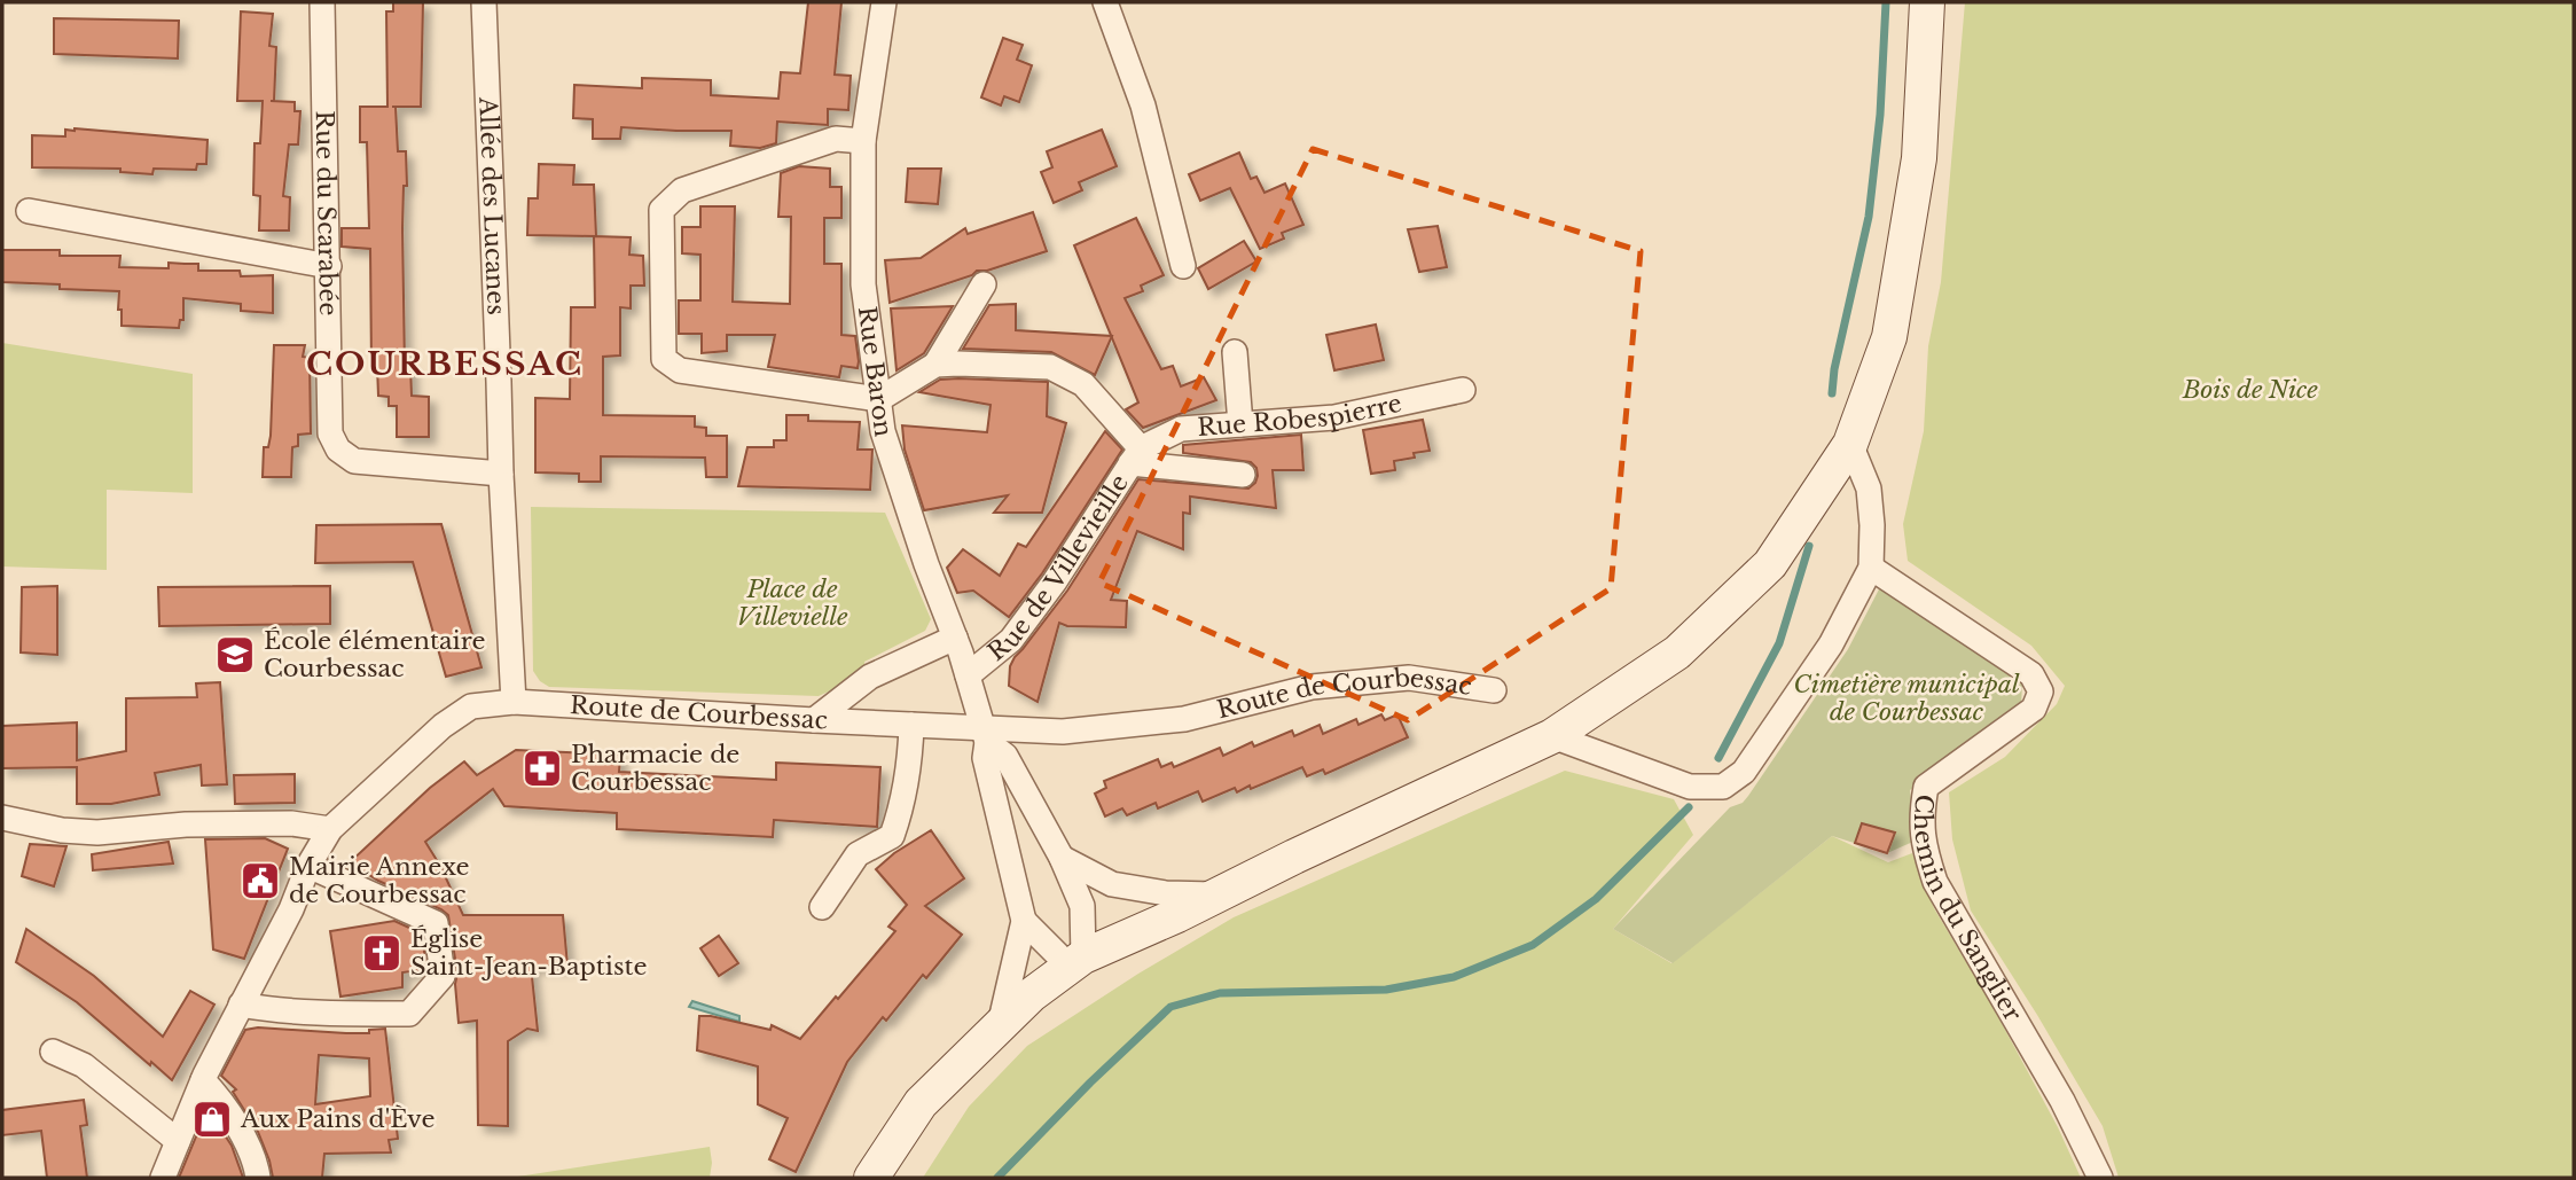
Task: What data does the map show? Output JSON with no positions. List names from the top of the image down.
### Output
{
  "streets": {
    "street": [
      "Allée des Lucanes",
      "Rue du Scarabée",
      "Rue Baron",
      "Rue Robespierre",
      "Rue de Villevieille",
      "Route de Courbessac",
      "Chemin du Sanglier"
    ]
  },
  "crossings": [
    ["Allée des Lucanes", "Rue du Scarabée"],
    ["Allée des Lucanes", "Route de Courbessac"],
    ["Rue Baron", "Rue de Villevieille"],
    ["Rue Baron", "Route de Courbessac"],
    ["Rue Robespierre", "Rue de Villevieille"]
  ],
  "districts": ["COURBESSAC"],
  "parks": ["Bois de Nice", "Place de Villevielle", "Cimetière municipal de Courbessac"],
  "places": {
    "school or university": ["École élémentaire Courbessac"],
    "pharmacy": ["Pharmacie de Courbessac"],
    "public building": ["Mairie Annexe de Courbessac"],
    "church": ["Église Saint-Jean-Baptiste"],
    "shop": ["Aux Pains d'Ève"]
  }
}
